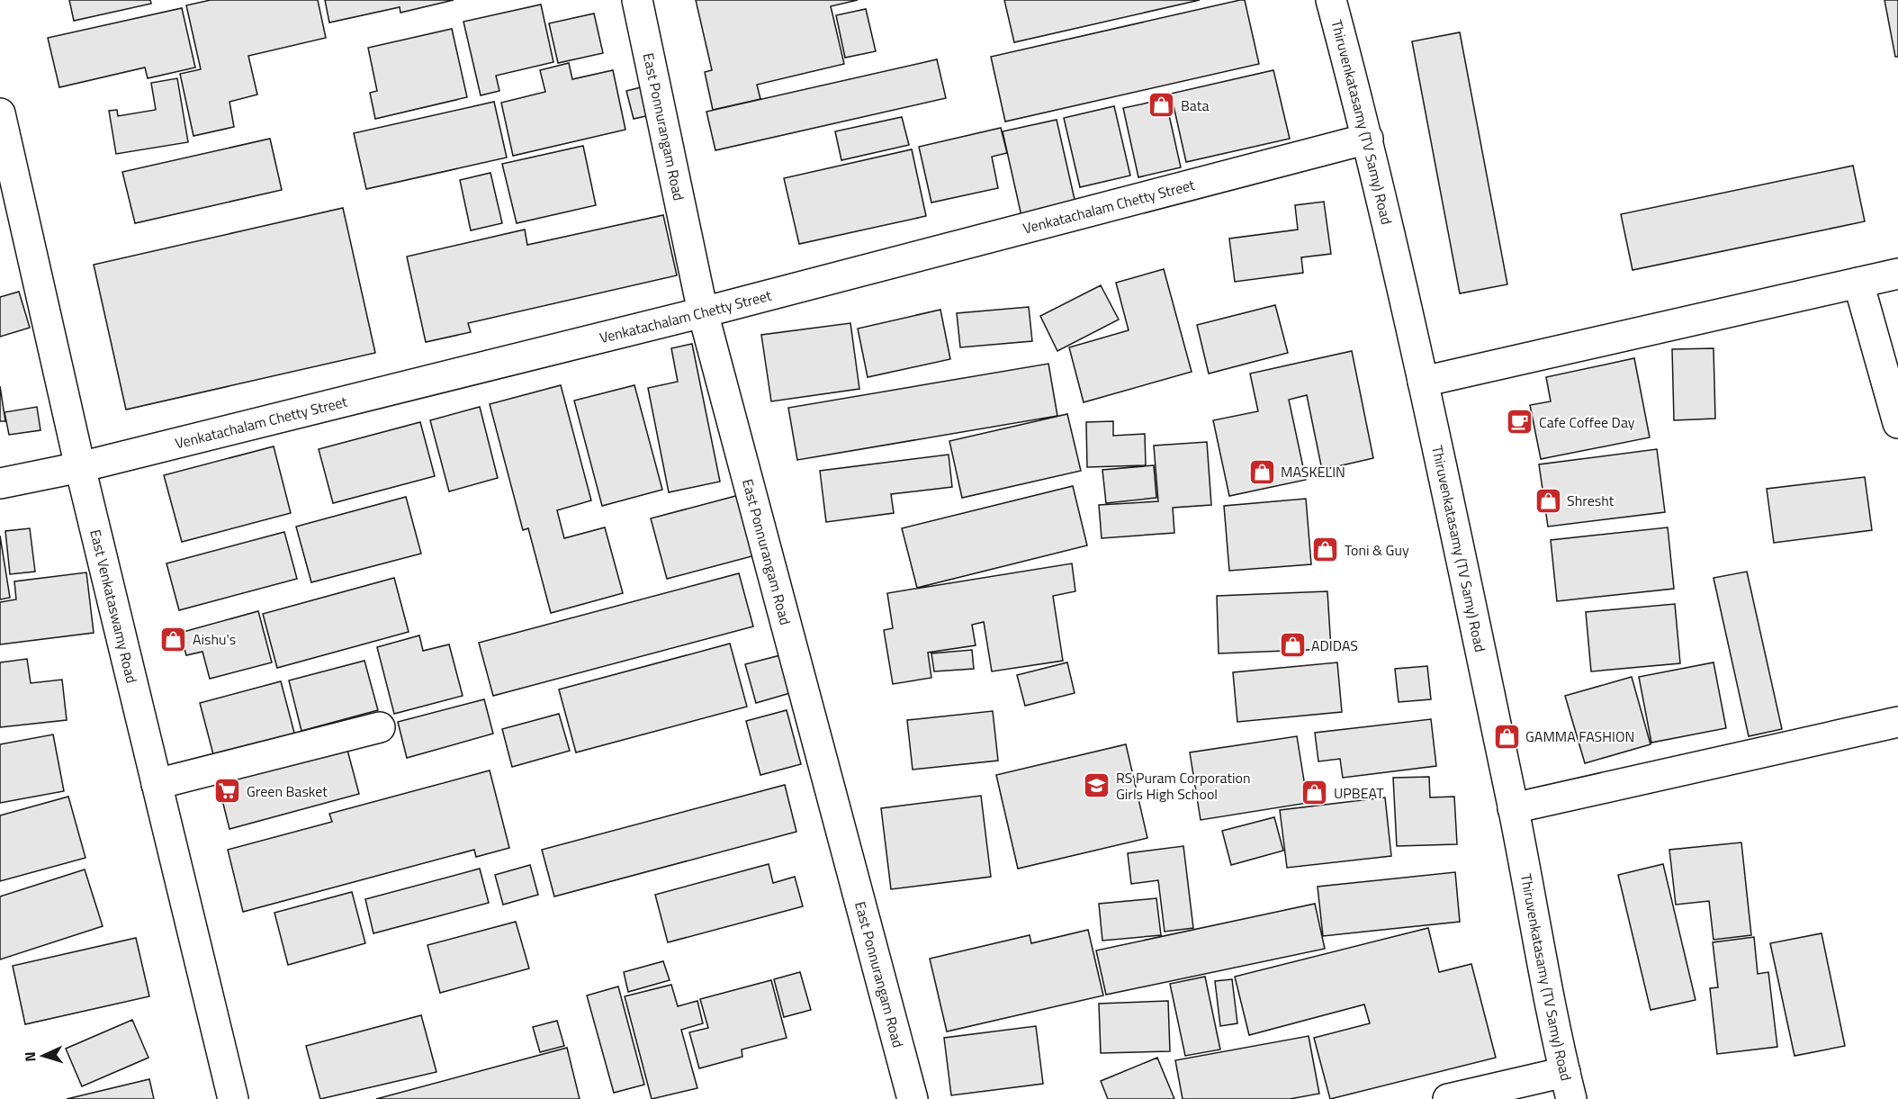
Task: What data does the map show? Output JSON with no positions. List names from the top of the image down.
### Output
{
  "streets": {
    "street": [
      "Thiruvenkatasamy (TV Samy) Road",
      "East Ponnurangam Road",
      "Venkatachalam Chetty Street",
      "East Venkataswamy Road"
    ]
  },
  "crossings": [
    ["Thiruvenkatasamy (TV Samy) Road", "Venkatachalam Chetty Street"],
    ["East Ponnurangam Road", "Venkatachalam Chetty Street"],
    ["Venkatachalam Chetty Street", "East Venkataswamy Road"]
  ],
  "places": {
    "shop": [
      "Bata",
      "MASKELIN",
      "Shresht",
      "Toni & Guy",
      "Aishu's",
      "ADIDAS",
      "GAMMA FASHION",
      "UPBEAT"
    ],
    "cafe": ["Cafe Coffee Day"],
    "school or university": ["RS Puram Corporation Girls High School"],
    "supermarket": ["Green Basket"]
  },
  "north": "left"
}
